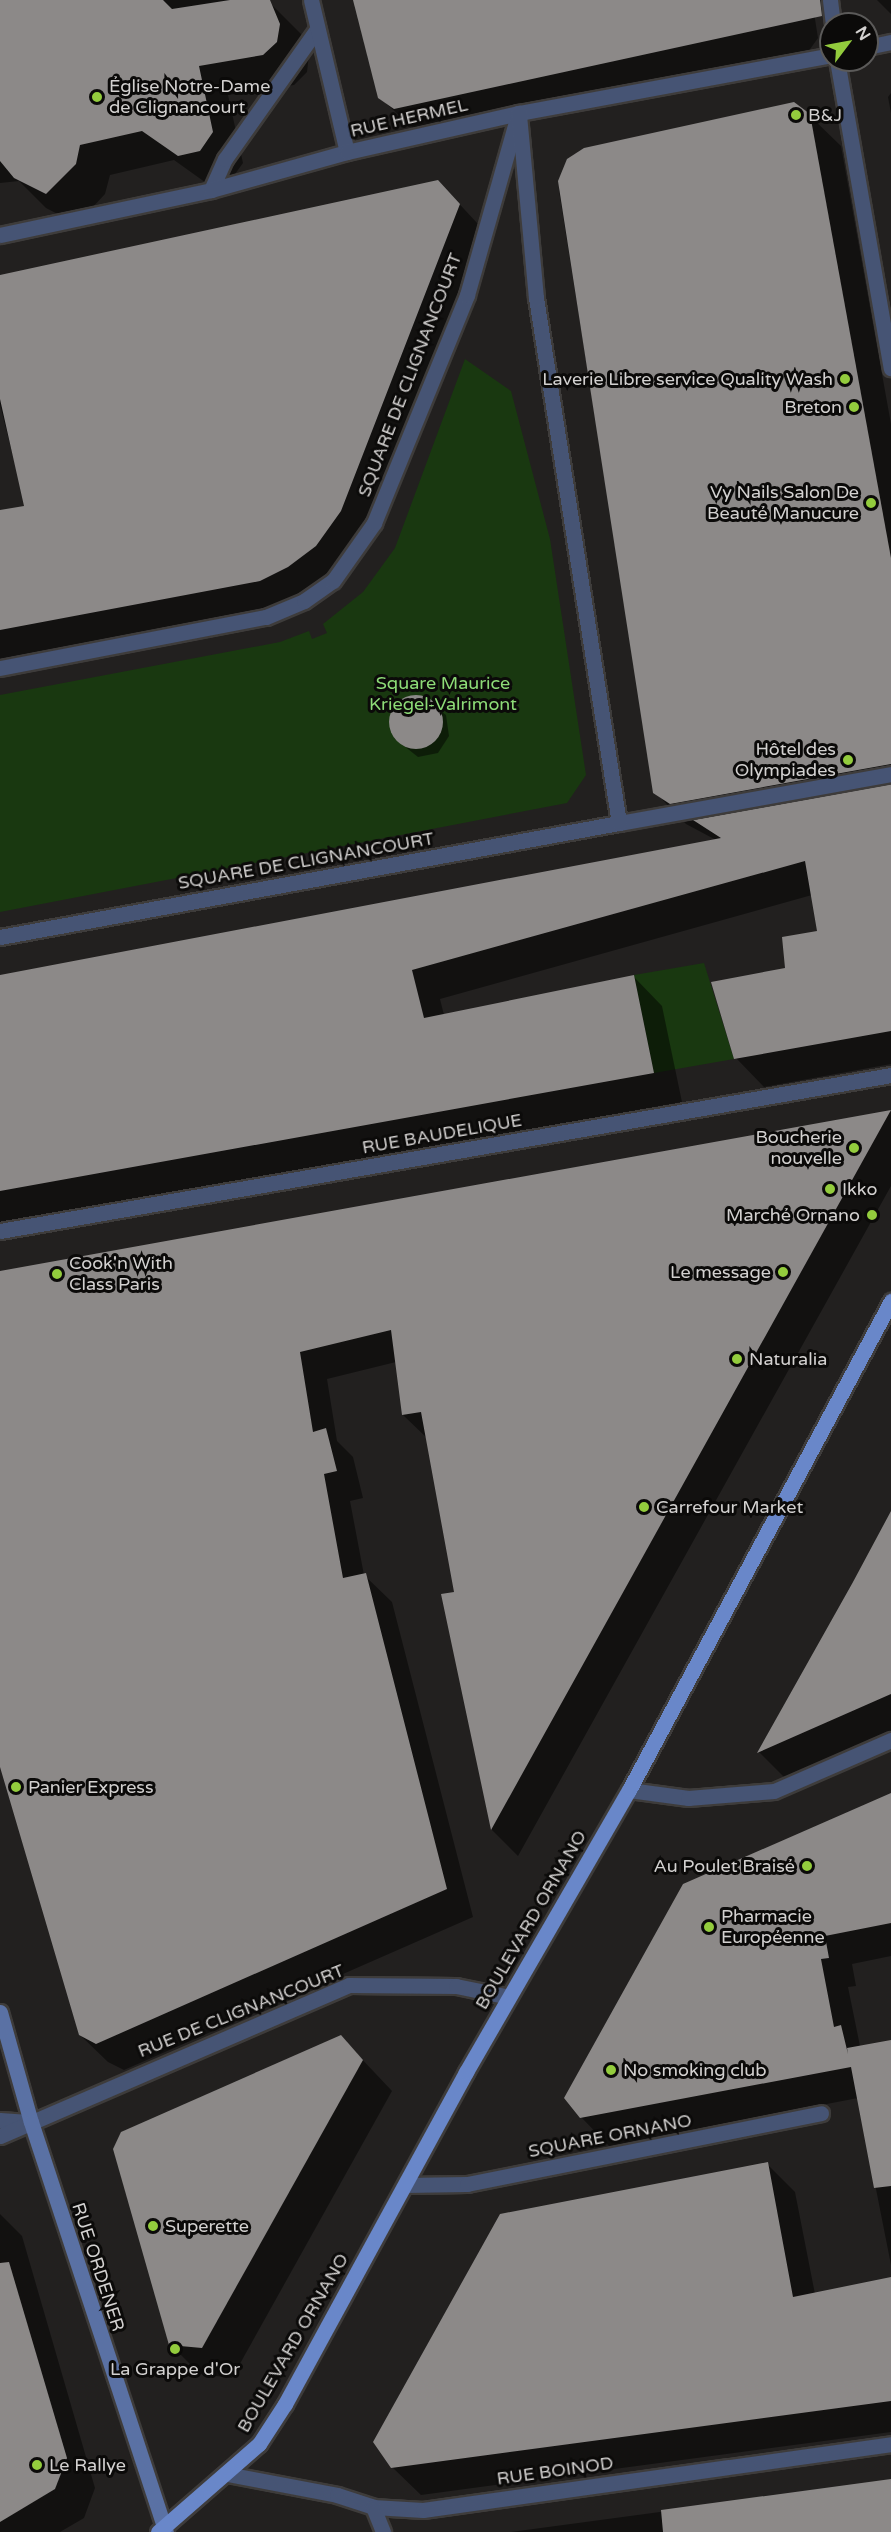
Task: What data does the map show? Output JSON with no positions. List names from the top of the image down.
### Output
{
  "streets": {
    "main road": ["BOULEVARD ORNANO", "RUE ORDENER"],
    "street": [
      "RUE HERMEL",
      "SQUARE DE CLIGNANCOURT",
      "RUE BAUDELIQUE",
      "RUE DE CLIGNANCOURT",
      "SQUARE ORNANO",
      "RUE BOINOD"
    ]
  },
  "crossings": [
    ["RUE HERMEL", "SQUARE DE CLIGNANCOURT"],
    ["BOULEVARD ORNANO", "RUE DE CLIGNANCOURT"],
    ["BOULEVARD ORNANO", "SQUARE ORNANO"],
    ["BOULEVARD ORNANO", "RUE ORDENER"],
    ["BOULEVARD ORNANO", "RUE BOINOD"],
    ["RUE DE CLIGNANCOURT", "RUE ORDENER"]
  ],
  "parks": ["Square Maurice Kriegel-Valrimont"],
  "places": [
    "Église Notre-Dame de Clignancourt",
    "B&J",
    "Laverie Libre service Quality Wash",
    "Breton",
    "Vy Nails Salon De Beauté Manucure",
    "Hôtel des Olympiades",
    "Boucherie nouvelle",
    "Ikko",
    "Marché Ornano",
    "Le message",
    "Cook'n With Class Paris",
    "Naturalia",
    "Carrefour Market",
    "Panier Express",
    "Au Poulet Braisé",
    "Pharmacie Européenne",
    "No smoking club",
    "Superette",
    "La Grappe d'Or",
    "Le Rallye"
  ],
  "north": "top right"
}
